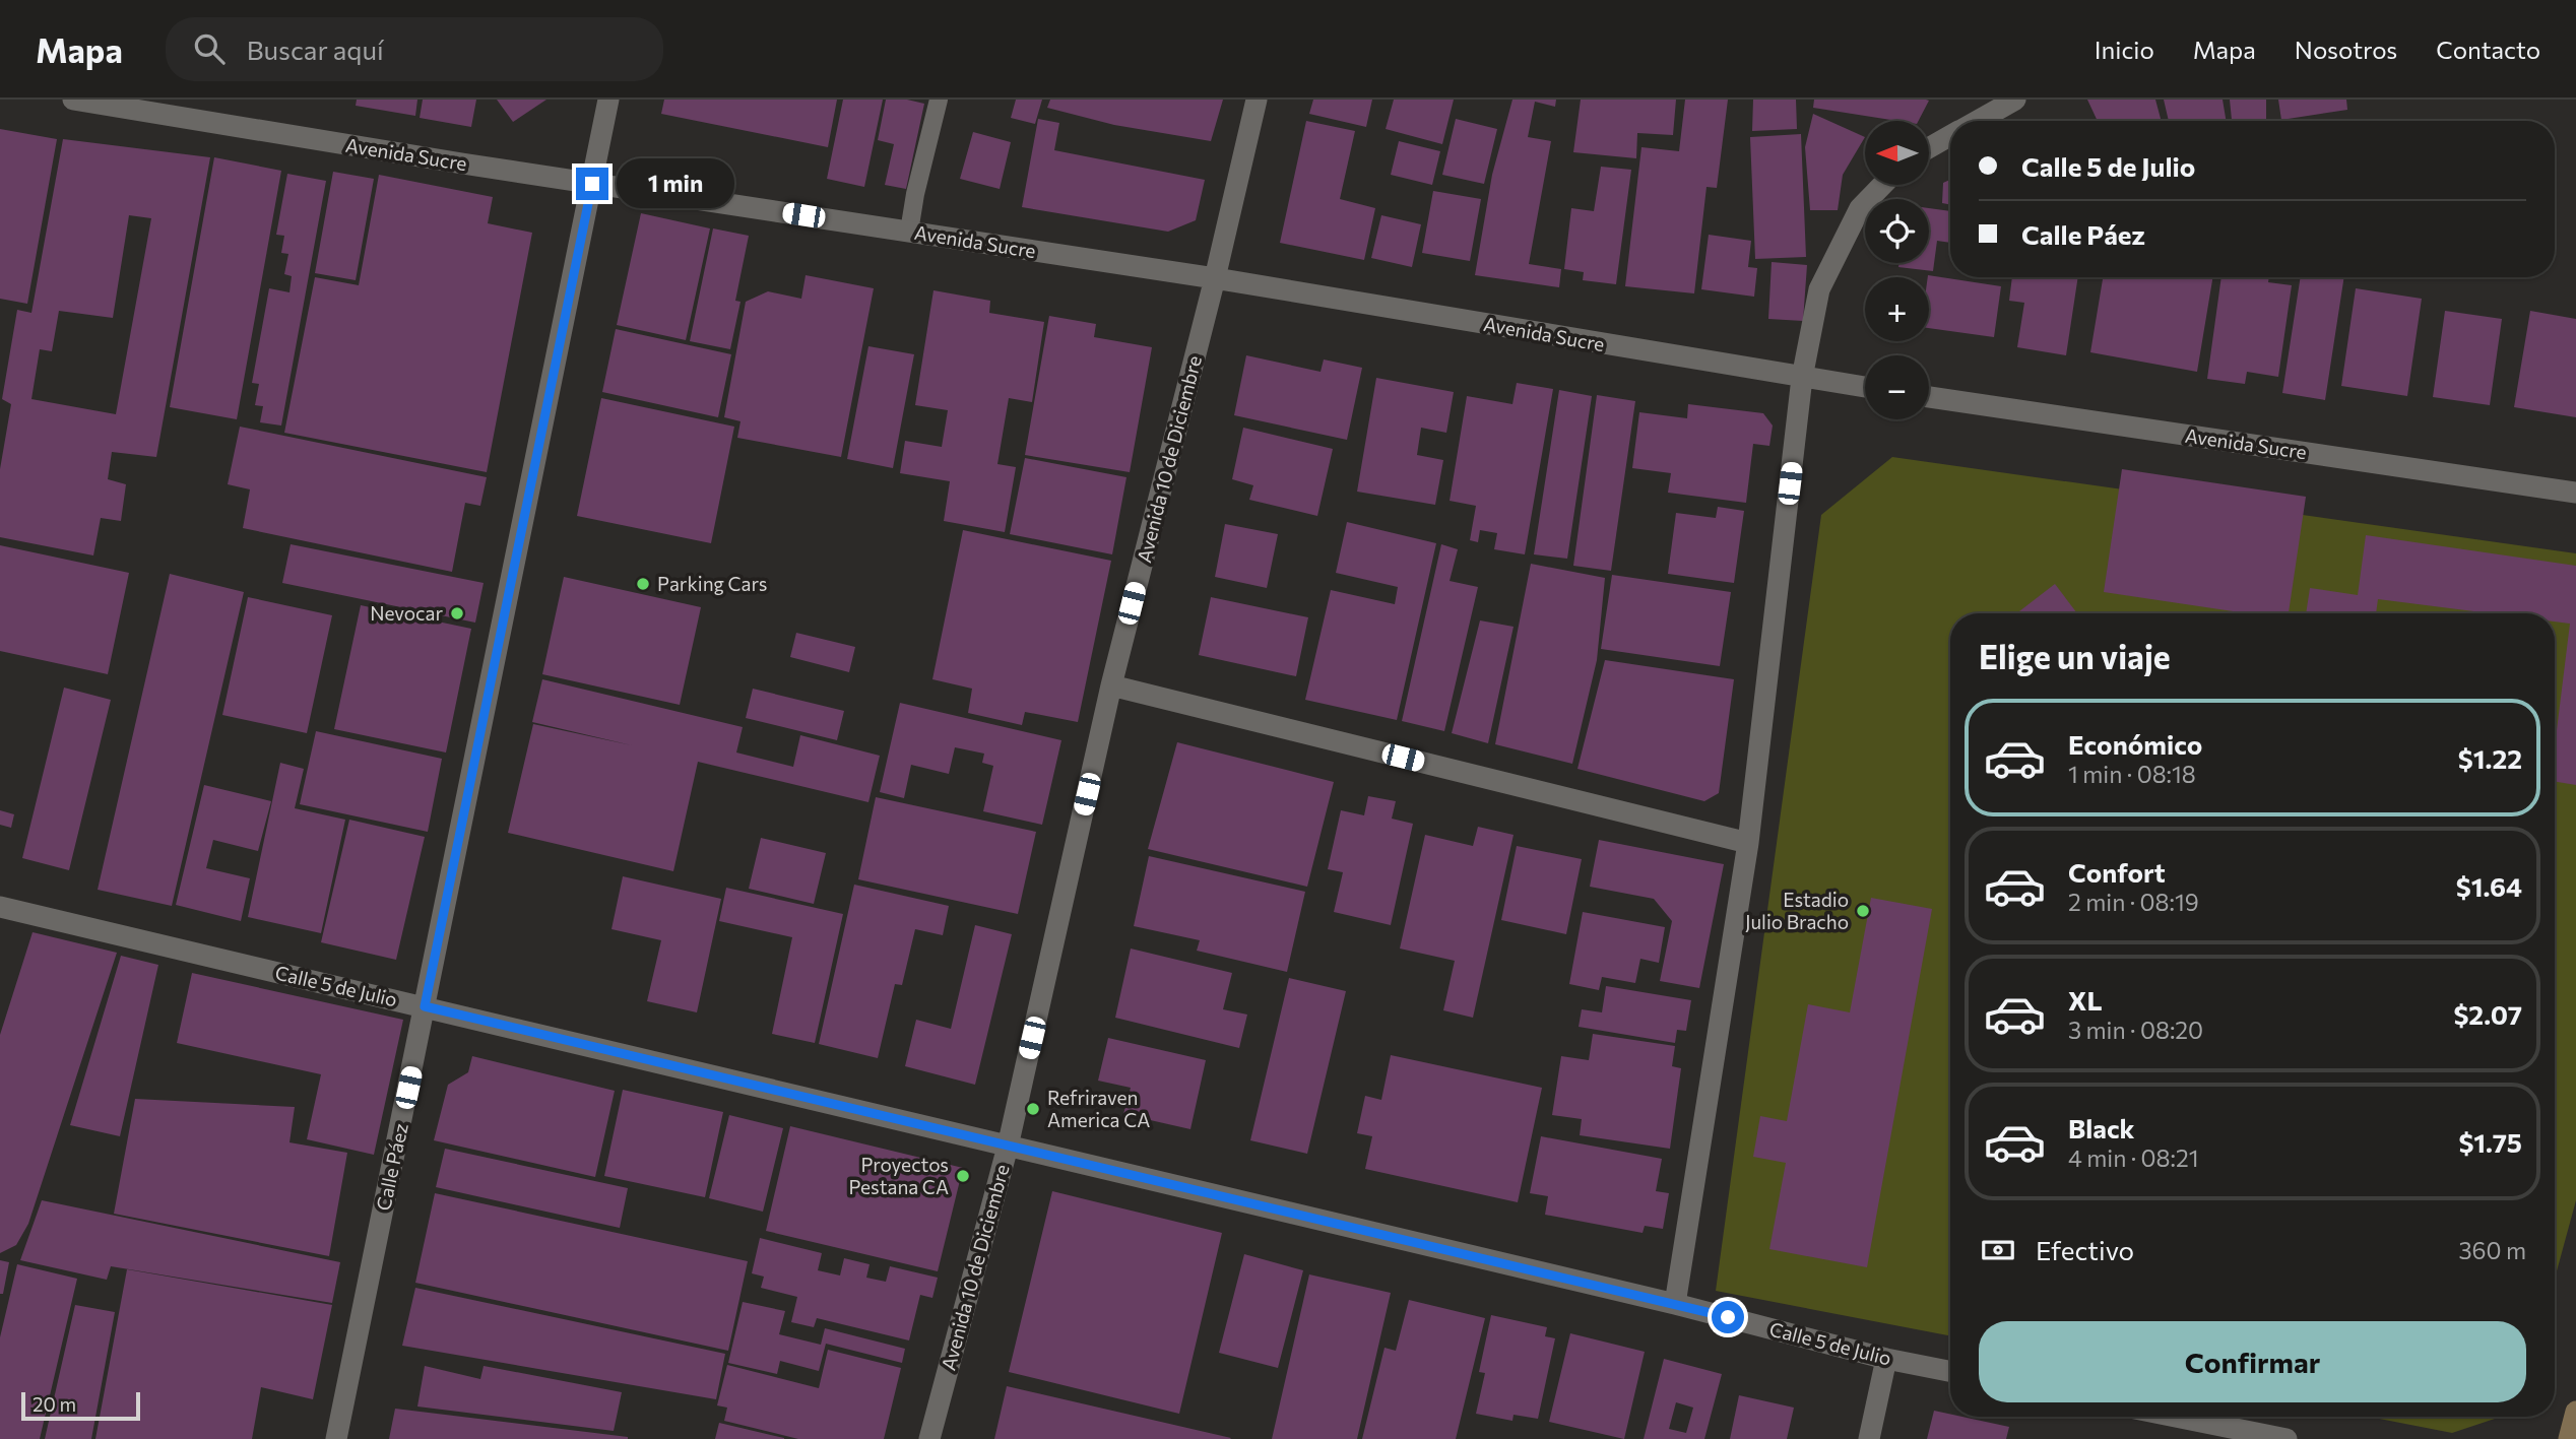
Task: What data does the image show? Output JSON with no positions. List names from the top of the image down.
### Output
{
  "streets": {
    "street": [
      "Avenida Sucre",
      "Avenida 10 de Diciembre",
      "Calle 5 de Julio",
      "Calle Páez"
    ]
  },
  "crossings": [
    ["Avenida Sucre", "Avenida 10 de Diciembre"],
    ["Avenida Sucre", "Calle Páez"],
    ["Avenida 10 de Diciembre", "Calle 5 de Julio"],
    ["Calle 5 de Julio", "Calle Páez"]
  ],
  "places": [
    "Parking Cars",
    "Nevocar",
    "Estadio Julio Bracho",
    "Refriraven America CA",
    "Proyectos Pestana CA"
  ],
  "scale_bar": "20 m",
  "north": "left",
  "page": {
    "header": "Mapa",
    "search": "Buscar aquí",
    "nav": [
      "Inicio",
      "Mapa",
      "Nosotros",
      "Contacto"
    ],
    "map_buttons": ["+", "−"],
    "banner": ["Calle 5 de Julio", "Calle Páez"],
    "bubble": "1 min",
    "heading": "Elige un viaje",
    "list": [
      {
        "name": "Económico",
        "note": "1 min · 08:18",
        "value": "$1.22"
      },
      {
        "name": "Confort",
        "note": "2 min · 08:19",
        "value": "$1.64"
      },
      {
        "name": "XL",
        "note": "3 min · 08:20",
        "value": "$2.07"
      },
      {
        "name": "Black",
        "note": "4 min · 08:21",
        "value": "$1.75"
      }
    ],
    "pay": ["Efectivo", "360 m"],
    "buttons": "Confirmar",
    "scale": "20 m"
  }
}
